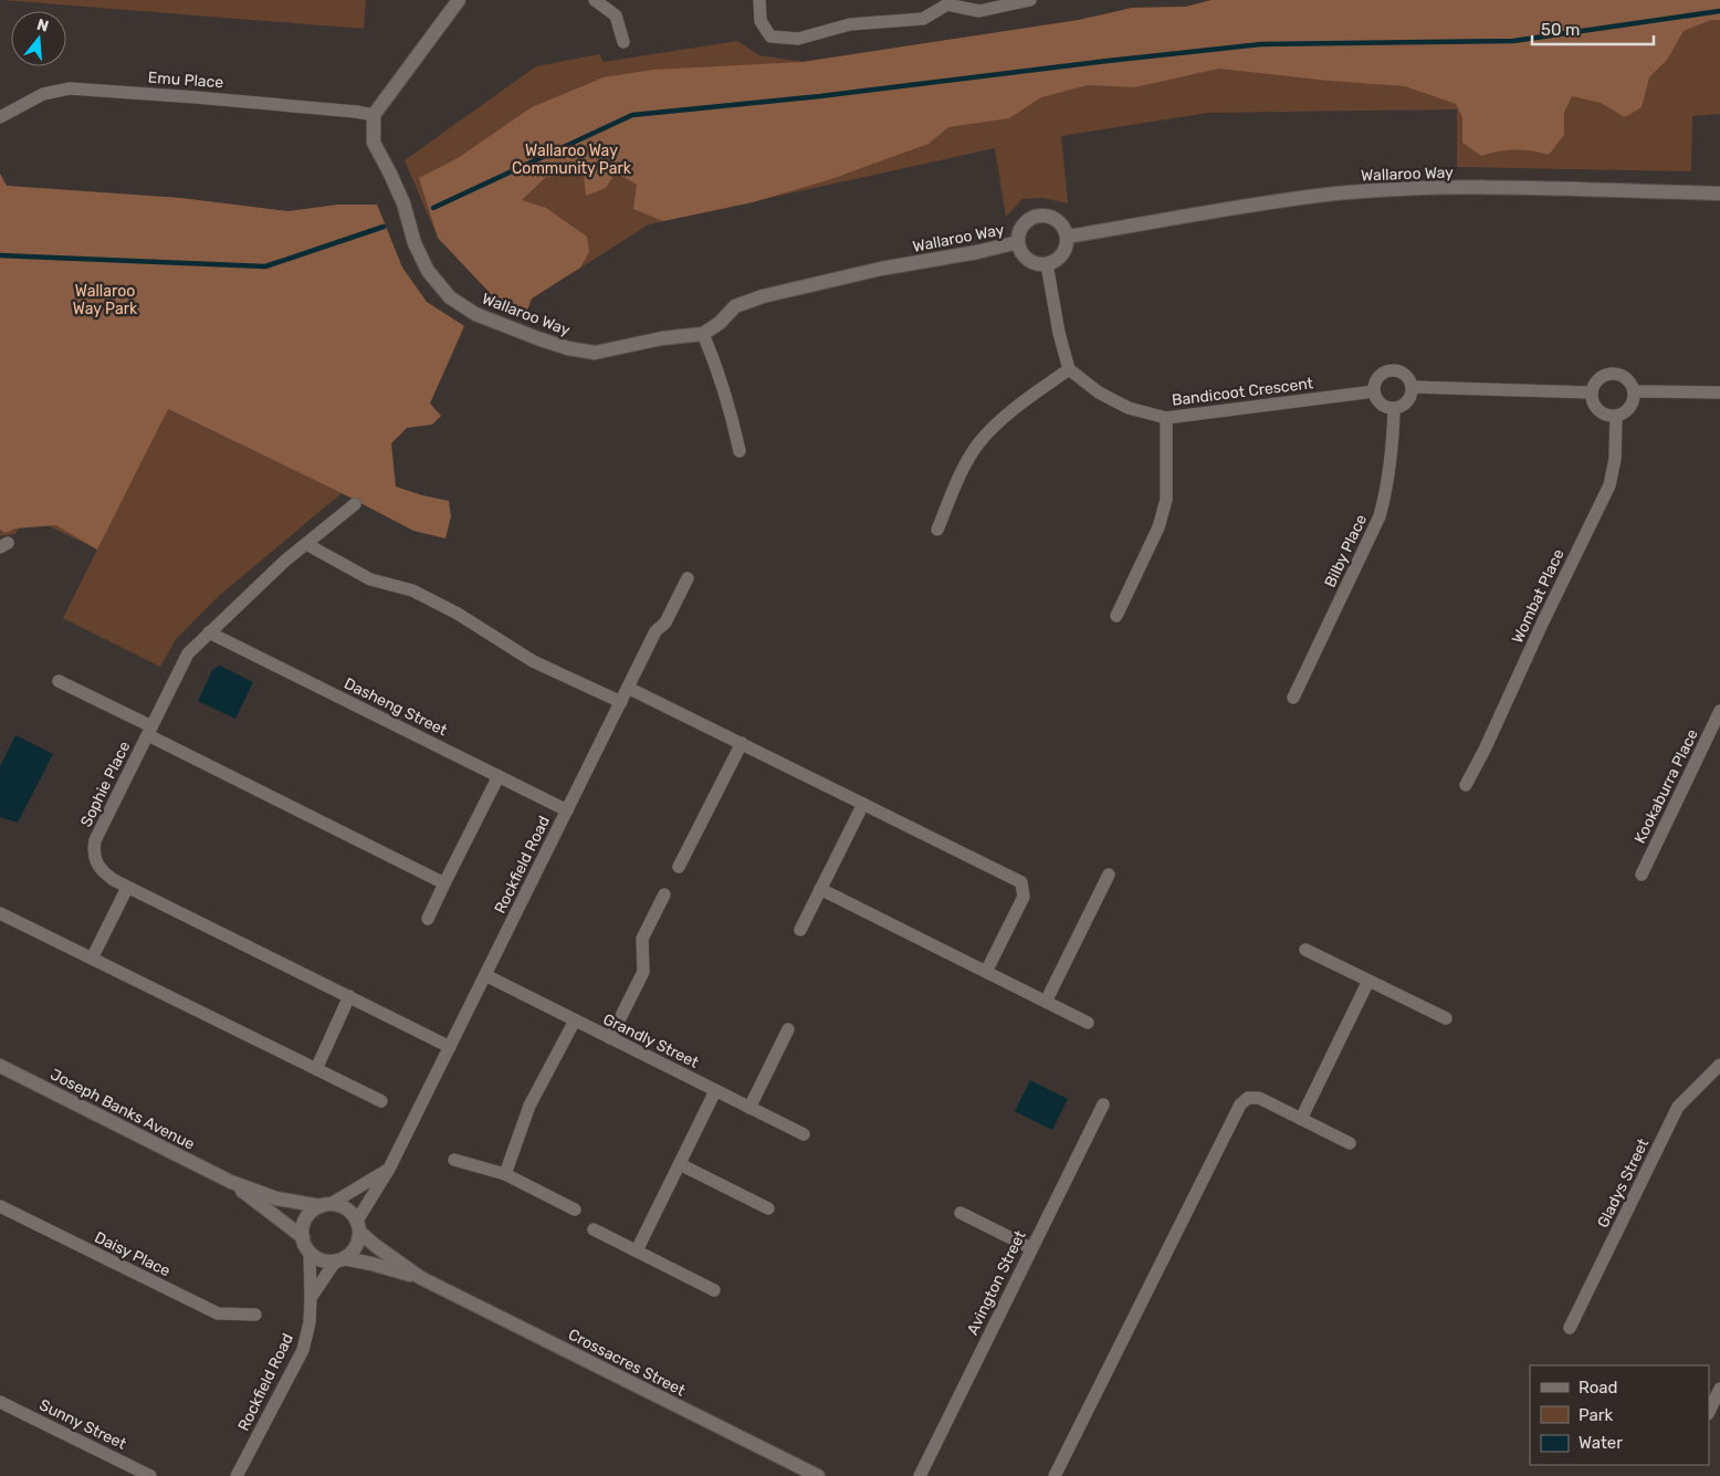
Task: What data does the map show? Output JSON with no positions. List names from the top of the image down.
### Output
{
  "streets": {
    "street": [
      "Emu Place",
      "Wallaroo Way",
      "Bandicoot Crescent",
      "Bilby Place",
      "Wombat Place",
      "Dasheng Street",
      "Sophie Place",
      "Kookaburra Place",
      "Rockfield Road",
      "Grandly Street",
      "Joseph Banks Avenue",
      "Gladys Street",
      "Daisy Place",
      "Avington Street",
      "Crossacres Street",
      "Sunny Street"
    ]
  },
  "crossings": [
    ["Emu Place", "Wallaroo Way"],
    ["Bandicoot Crescent", "Bilby Place"],
    ["Dasheng Street", "Sophie Place"],
    ["Dasheng Street", "Rockfield Road"],
    ["Sophie Place", "Rockfield Road"],
    ["Rockfield Road", "Grandly Street"],
    ["Rockfield Road", "Joseph Banks Avenue"],
    ["Rockfield Road", "Crossacres Street"],
    ["Joseph Banks Avenue", "Crossacres Street"]
  ],
  "parks": ["Wallaroo Way Community Park", "Wallaroo Way Park"],
  "legend": ["Road", "Park", "Water"],
  "scale_bar": "50 m",
  "north": "top"
}
